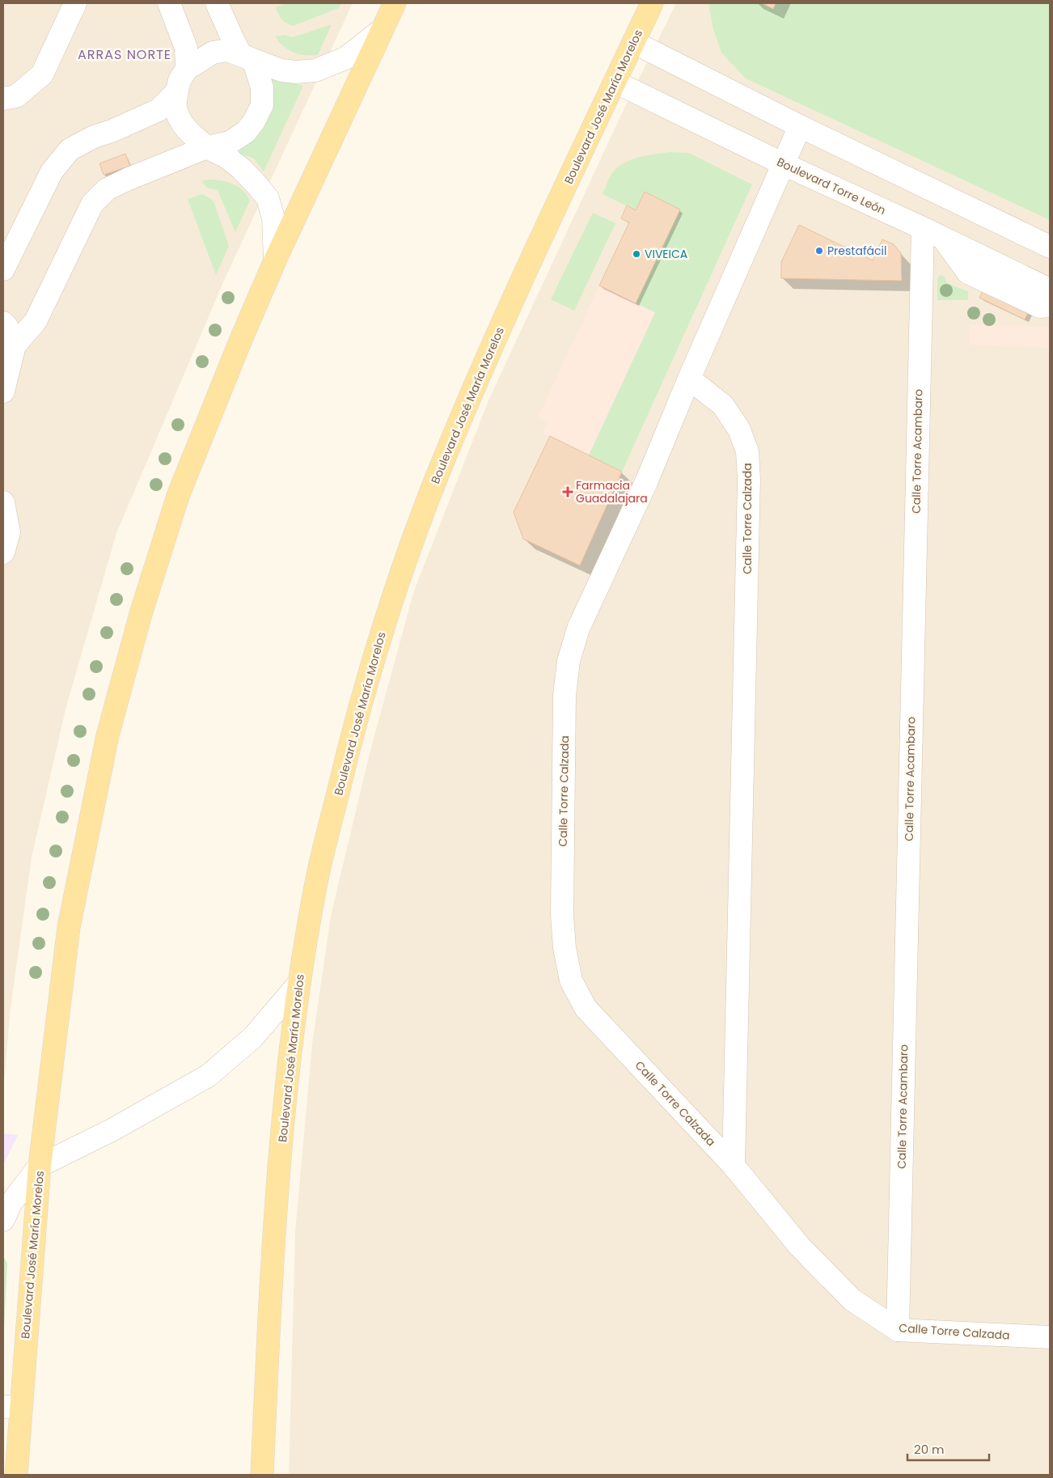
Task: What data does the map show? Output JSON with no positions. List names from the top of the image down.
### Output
{
  "streets": {
    "main road": ["Boulevard José María Morelos"],
    "street": ["Boulevard Torre León", "Calle Torre Acambaro", "Calle Torre Calzada"]
  },
  "crossings": [
    ["Boulevard José María Morelos", "Boulevard Torre León"],
    ["Boulevard Torre León", "Calle Torre Acambaro"],
    ["Boulevard Torre León", "Calle Torre Calzada"],
    ["Calle Torre Acambaro", "Calle Torre Calzada"]
  ],
  "districts": ["ARRAS NORTE"],
  "places": {
    "other": ["Prestafácil", "VIVEICA"],
    "health": ["Farmacia Guadalajara"]
  },
  "scale_bar": "20 m"
}
